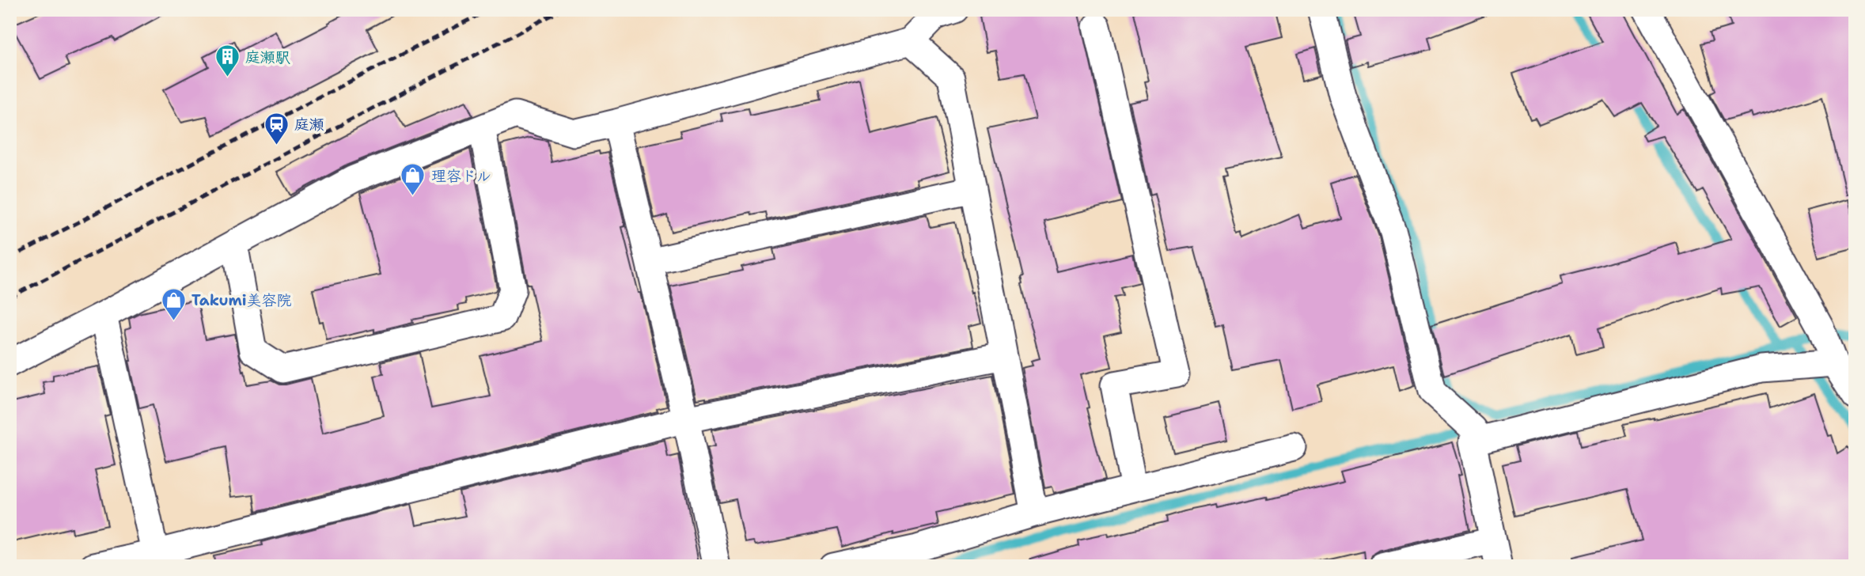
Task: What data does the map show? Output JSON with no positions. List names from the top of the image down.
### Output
{
  "places": {
    "building": ["庭瀬駅"],
    "station": ["庭瀬"],
    "shop": ["理容ドル", "Takumi美容院"]
  }
}
